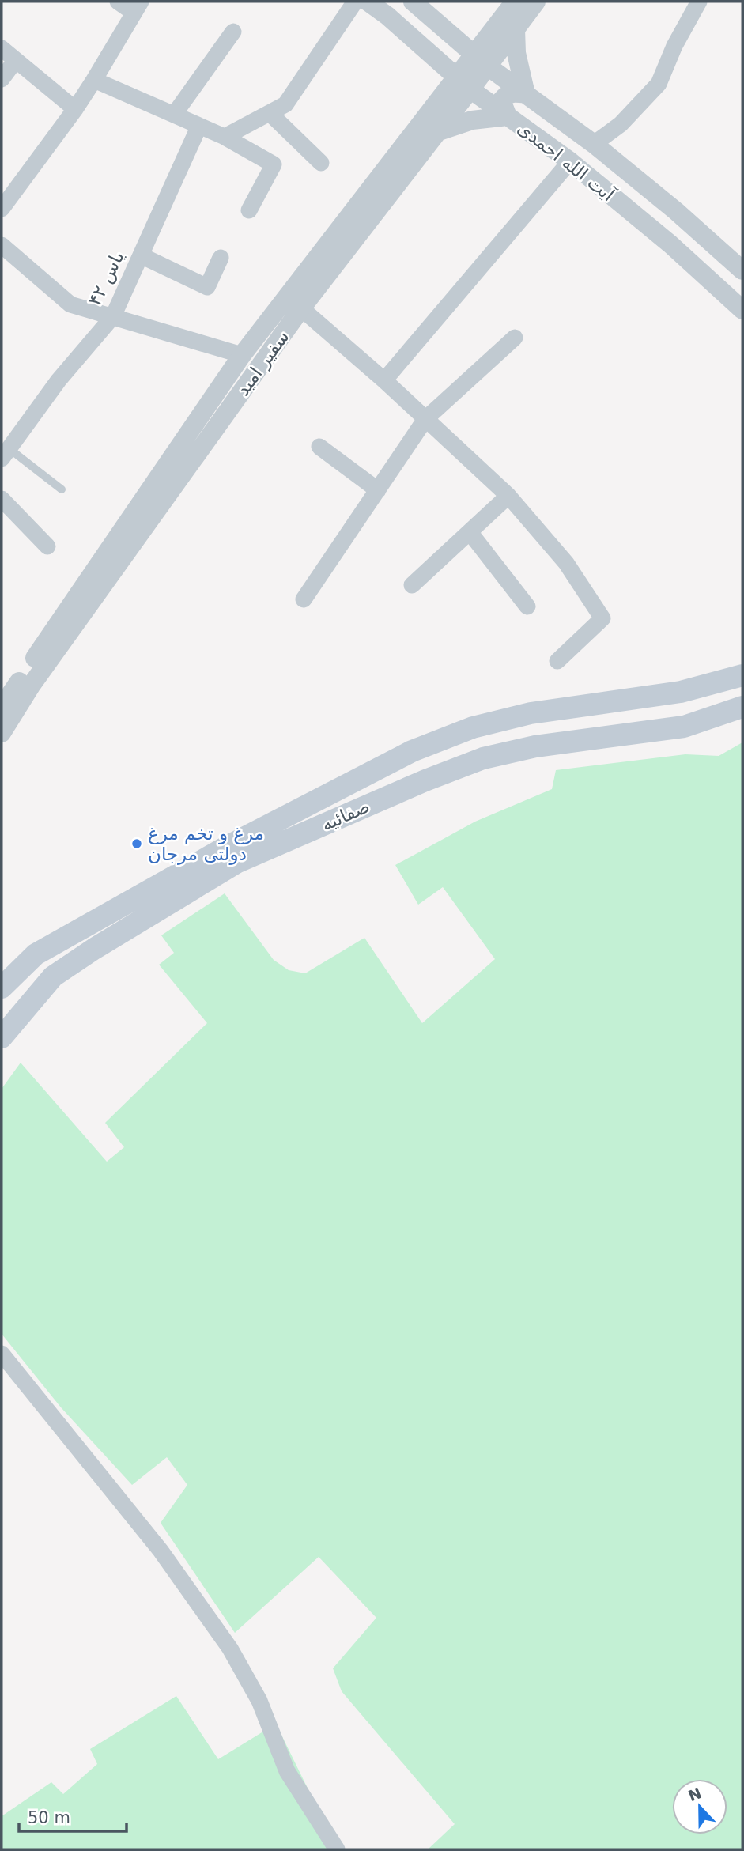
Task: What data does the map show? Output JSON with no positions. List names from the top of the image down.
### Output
{
  "streets": {
    "main road": ["صفائیه"],
    "street": ["آیت الله احمدی", "یاس ۴۲", "سفیر امید"]
  },
  "crossings": [
    ["آیت الله احمدی", "سفیر امید"]
  ],
  "places": ["مرغ و تخم مرغ دولتی مرجان"],
  "scale_bar": "50 m",
  "north": "top"
}
